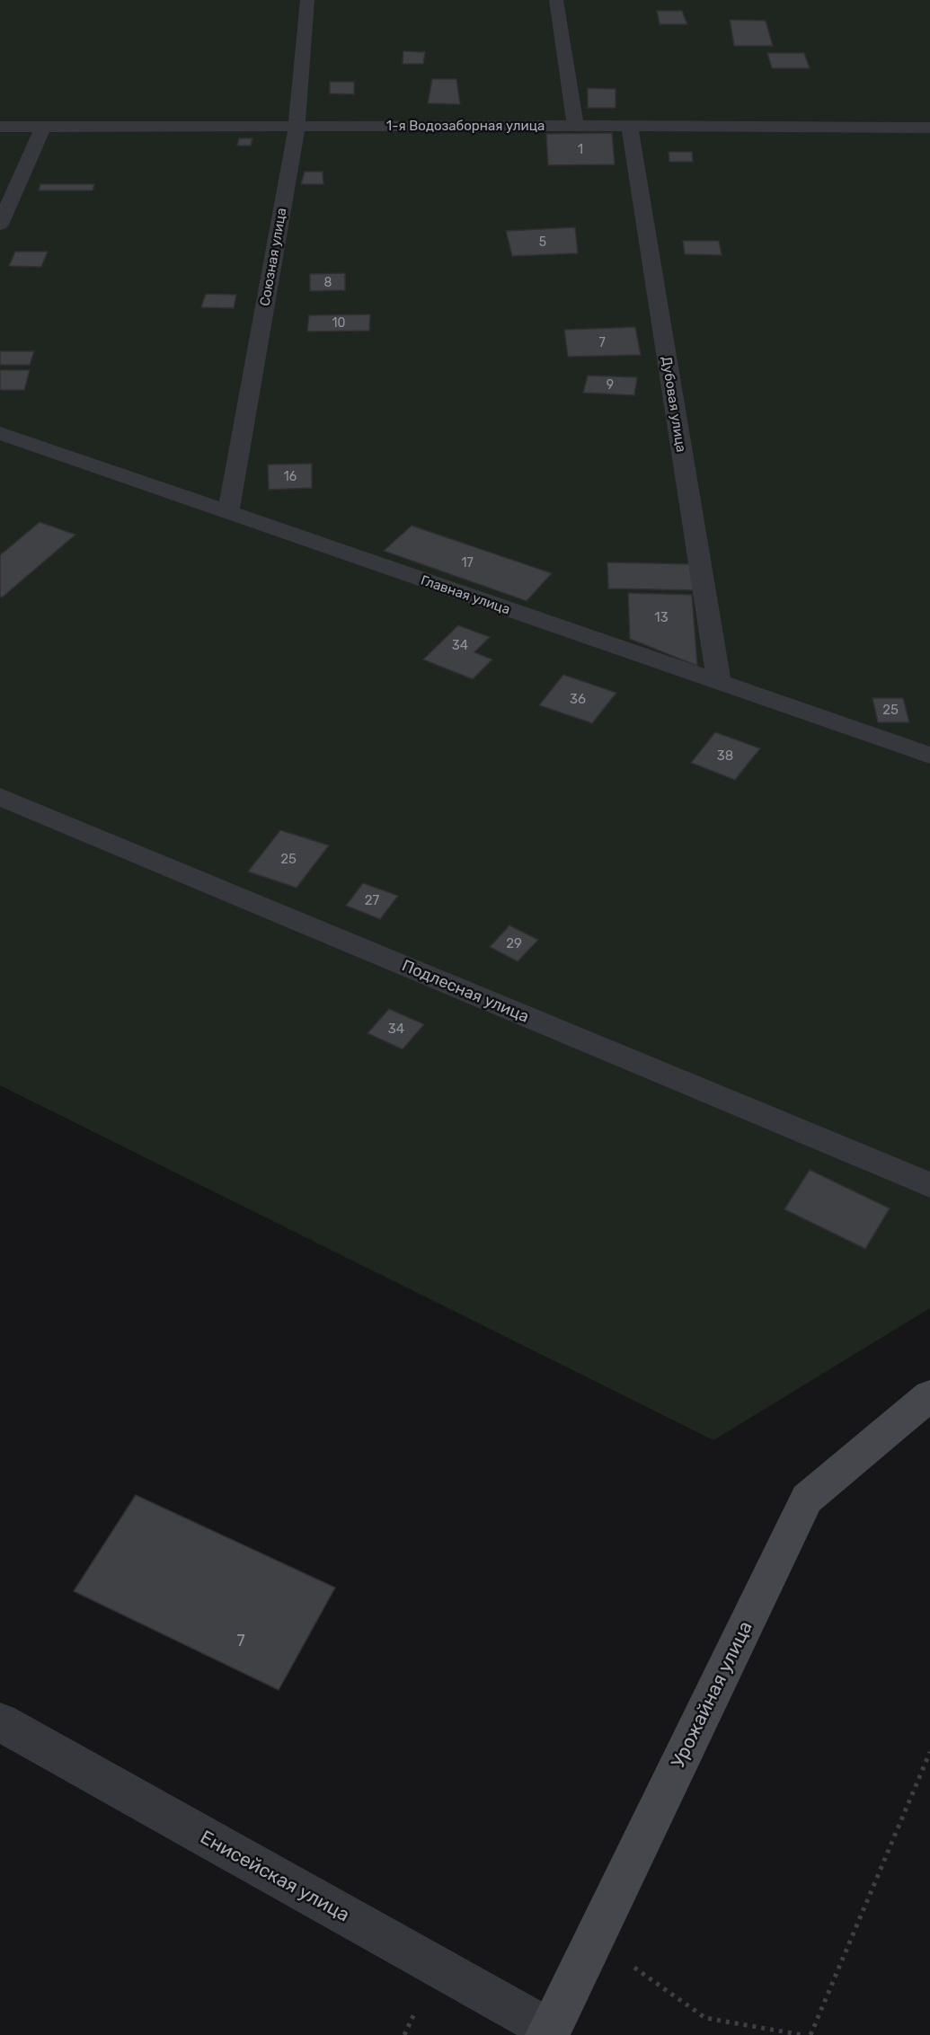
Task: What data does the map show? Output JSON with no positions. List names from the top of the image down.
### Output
{
  "streets": {
    "main road": ["Урожайная улица"],
    "street": [
      "1-я Водозаборная улица",
      "Союзная улица",
      "Дубовая улица",
      "Главная улица",
      "Подлесная улица",
      "Енисейская улица"
    ]
  },
  "crossings": [
    ["1-я Водозаборная улица", "Союзная улица"],
    ["1-я Водозаборная улица", "Дубовая улица"],
    ["Союзная улица", "Главная улица"],
    ["Дубовая улица", "Главная улица"],
    ["Урожайная улица", "Енисейская улица"]
  ],
  "house_numbers": [
    "1",
    "5",
    "8",
    "10",
    "7",
    "9",
    "16",
    "17",
    "13",
    "34",
    "36",
    "25",
    "38",
    "25",
    "27",
    "29",
    "34",
    "7"
  ]
}
